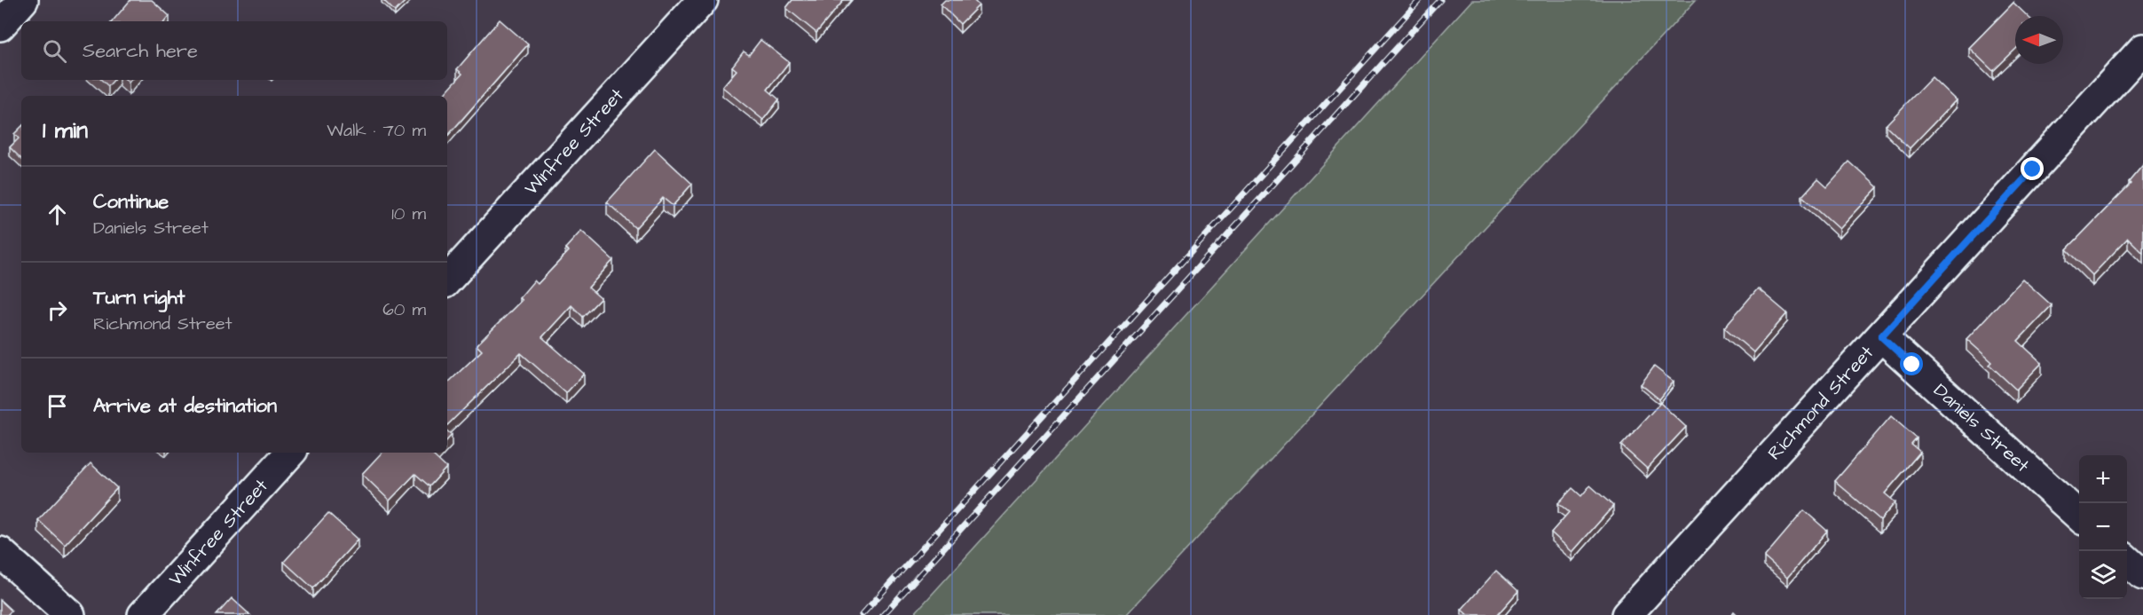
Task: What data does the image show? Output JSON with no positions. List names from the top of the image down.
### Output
{
  "streets": {
    "street": ["Winfree Street", "Richmond Street", "Daniels Street"]
  },
  "crossings": [
    ["Richmond Street", "Daniels Street"]
  ],
  "north": "left",
  "page": {
    "search": "Search here",
    "heading": ["1 min", "Walk · 70 m"],
    "list": [
      ["Continue", "Daniels Street", "10 m"],
      ["Turn right", "Richmond Street", "60 m"],
      "Arrive at destination"
    ],
    "map_buttons": ["+", "−"]
  }
}
